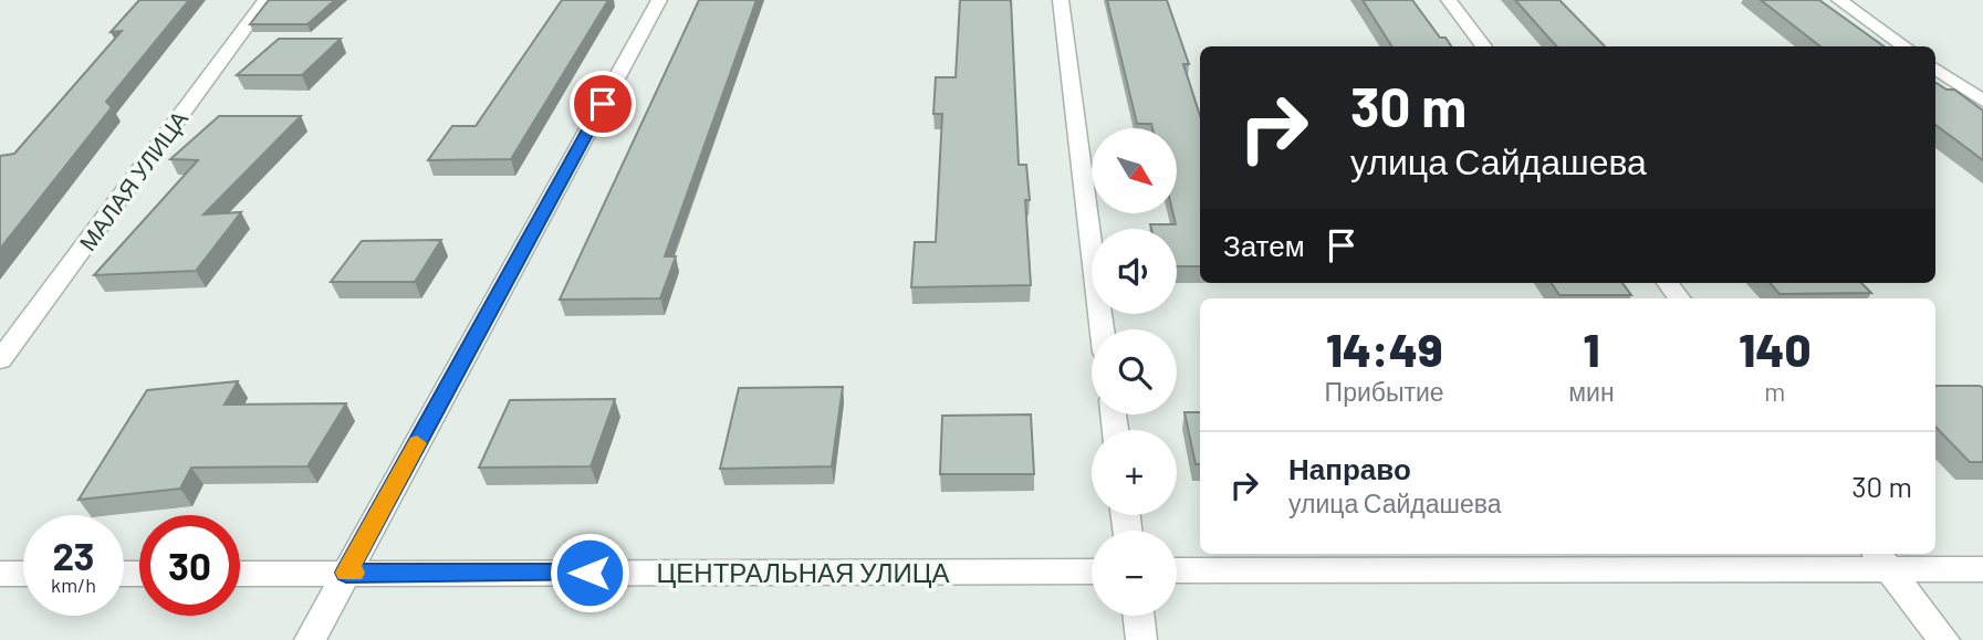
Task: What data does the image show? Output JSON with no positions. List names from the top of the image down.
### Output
{
  "streets": {
    "street": ["МАЛАЯ УЛИЦА", "ЦЕНТРАЛЬНАЯ УЛИЦА"]
  },
  "north": "bottom right",
  "page": {
    "turn": ["30 m", "улица Сайдашева"],
    "map_buttons": ["+", "−"],
    "then": "Затем",
    "eta": [
      "14:49",
      "Прибытие",
      "1",
      "мин",
      "140",
      "m"
    ],
    "list": [
      {
        "name": "Направо",
        "note": "улица Сайдашева",
        "value": "30 m"
      }
    ],
    "speed": "23 km/h",
    "limit": "30"
  }
}
